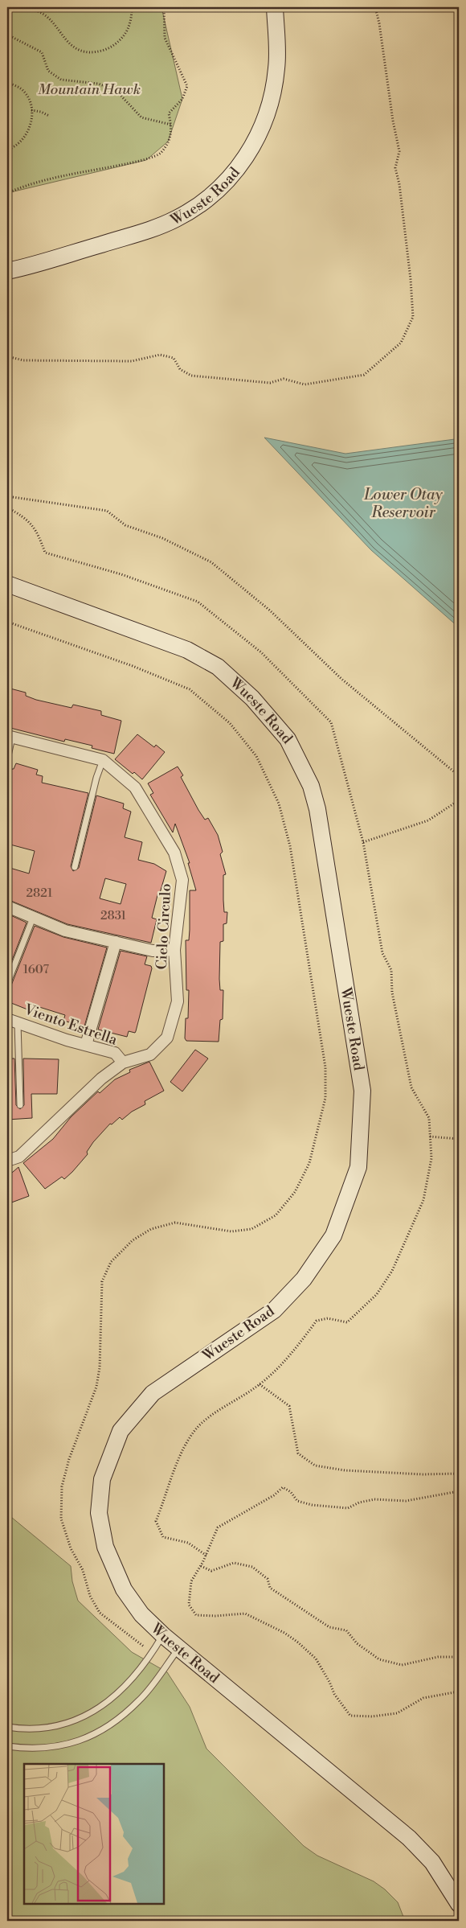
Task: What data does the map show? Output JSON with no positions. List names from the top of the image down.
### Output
{
  "streets": {
    "street": ["Wueste Road", "Cielo Circulo", "Viento Estrella"]
  },
  "crossings": [
    ["Cielo Circulo", "Viento Estrella"]
  ],
  "water": ["Lower Otay Reservoir"],
  "parks": ["Mountain Hawk"],
  "house_numbers": ["2821", "2831", "1607"]
}
